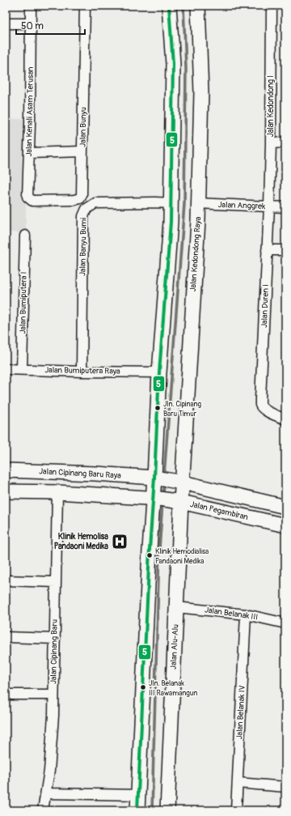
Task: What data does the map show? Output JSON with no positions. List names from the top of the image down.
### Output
{
  "streets": {
    "street": [
      "Jalan Kedondong I",
      "Jalan Kenali Asam Terusan",
      "Jalan Bunyu",
      "Jalan Anggrek",
      "Jalan Banyu Bumi",
      "Jalan Kedondong Raya",
      "Jalan Bumiputera I",
      "Jalan Duren I",
      "Jalan Bumiputera Raya",
      "Jalan Cipinang Baru Raya",
      "Jalan Pegambiran",
      "Jalan Belanak III",
      "Jalan Alu-Alu",
      "Jalan Cipinang Baru",
      "Jalan Belanak IV"
    ]
  },
  "crossings": [
    ["Jalan Kedondong I", "Jalan Anggrek"],
    ["Jalan Kedondong I", "Jalan Duren I"],
    ["Jalan Kenali Asam Terusan", "Jalan Bunyu"],
    ["Jalan Anggrek", "Jalan Kedondong Raya"],
    ["Jalan Anggrek", "Jalan Duren I"],
    ["Jalan Banyu Bumi", "Jalan Bumiputera Raya"],
    ["Jalan Kedondong Raya", "Jalan Pegambiran"],
    ["Jalan Kedondong Raya", "Jalan Alu-Alu"],
    ["Jalan Bumiputera I", "Jalan Bumiputera Raya"],
    ["Jalan Pegambiran", "Jalan Alu-Alu"],
    ["Jalan Belanak III", "Jalan Alu-Alu"],
    ["Jalan Belanak III", "Jalan Belanak IV"]
  ],
  "places": {
    "other": ["Jln. Cipinang Baru Timur", "Klinik Hemodialisa Pandaoni Medika", "Jln. Belanak III Rawamangun"],
    "hospital": ["Klinik Hemolisa Pandaoni Medika"]
  },
  "lines": ["transit line 5"],
  "scale_bar": "50 m"
}
